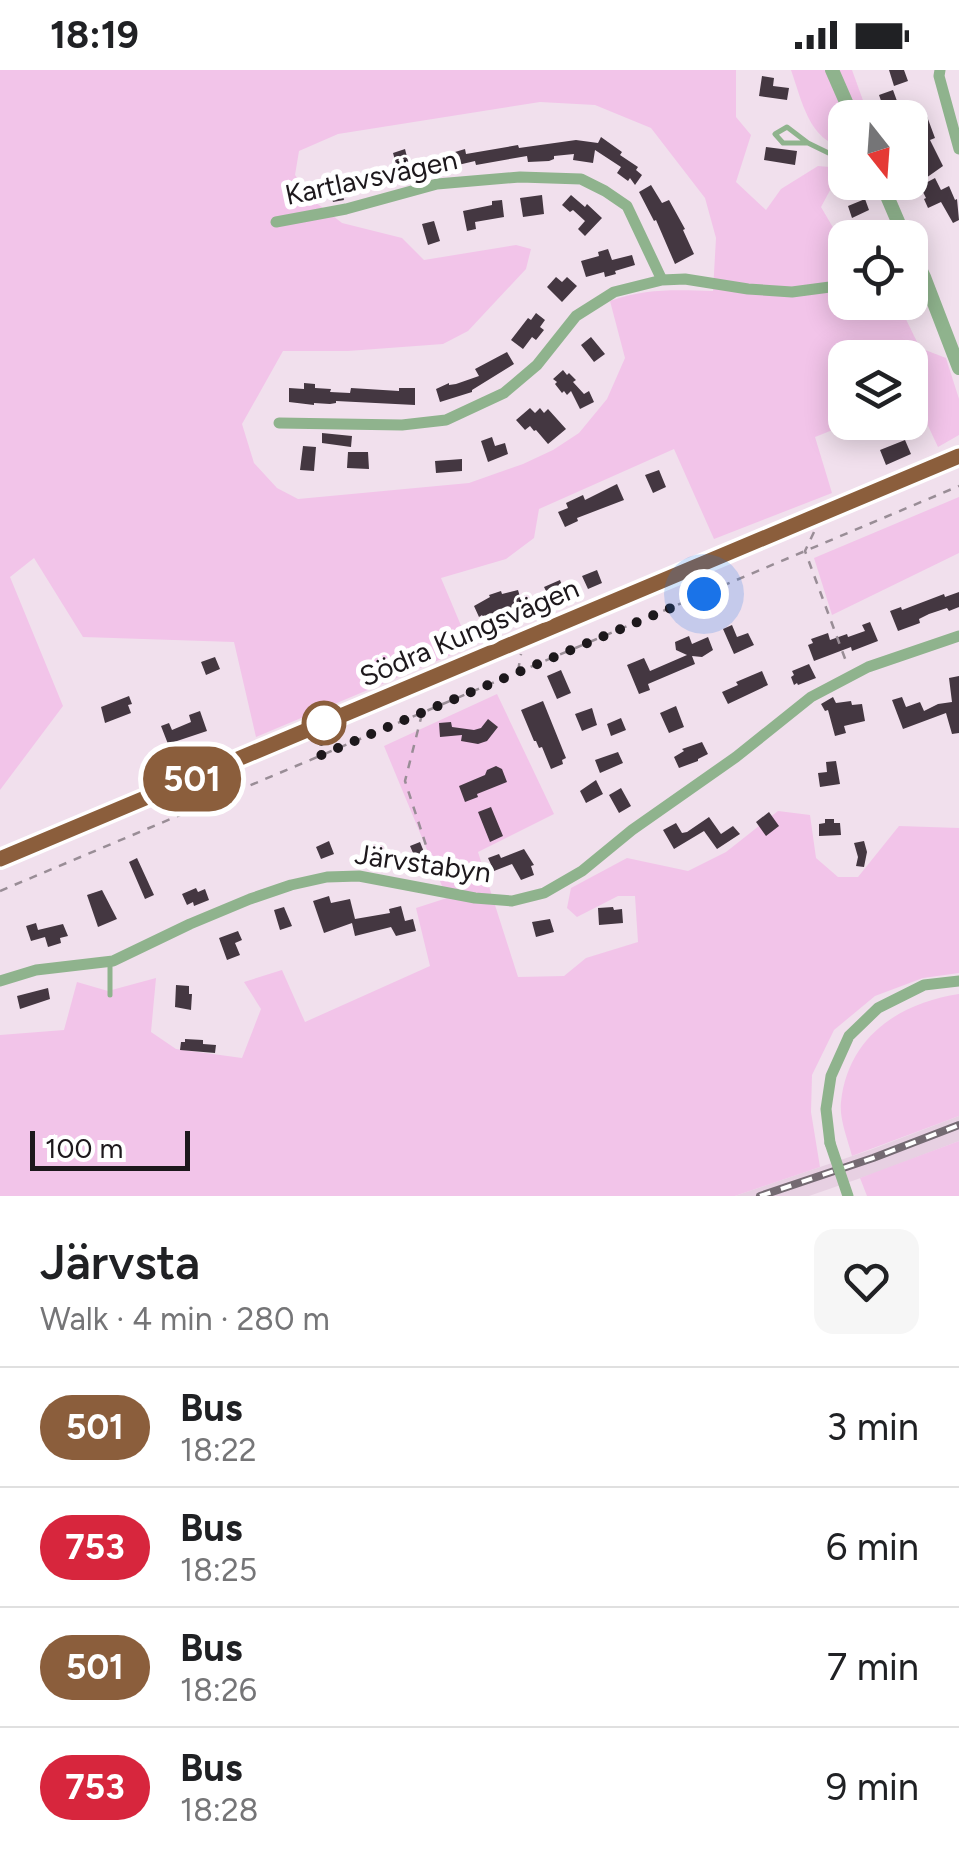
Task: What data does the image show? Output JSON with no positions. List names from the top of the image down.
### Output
{
  "streets": {
    "main road": ["Södra Kungsvägen"],
    "street": ["Kartlavsvägen", "Järvstabyn"]
  },
  "lines": ["bus line 501"],
  "scale_bar": "100 m",
  "north": "bottom",
  "page": {
    "status": "18:19",
    "on_map": "501",
    "scale": "100 m",
    "heading": ["Järvsta", "Walk · 4 min · 280 m"],
    "list": [
      {
        "mark": "501",
        "name": "Bus",
        "note": "18:22",
        "value": "3 min"
      },
      {
        "mark": "753",
        "name": "Bus",
        "note": "18:25",
        "value": "6 min"
      },
      {
        "mark": "501",
        "name": "Bus",
        "note": "18:26",
        "value": "7 min"
      },
      {
        "mark": "753",
        "name": "Bus",
        "note": "18:28",
        "value": "9 min"
      }
    ]
  }
}
